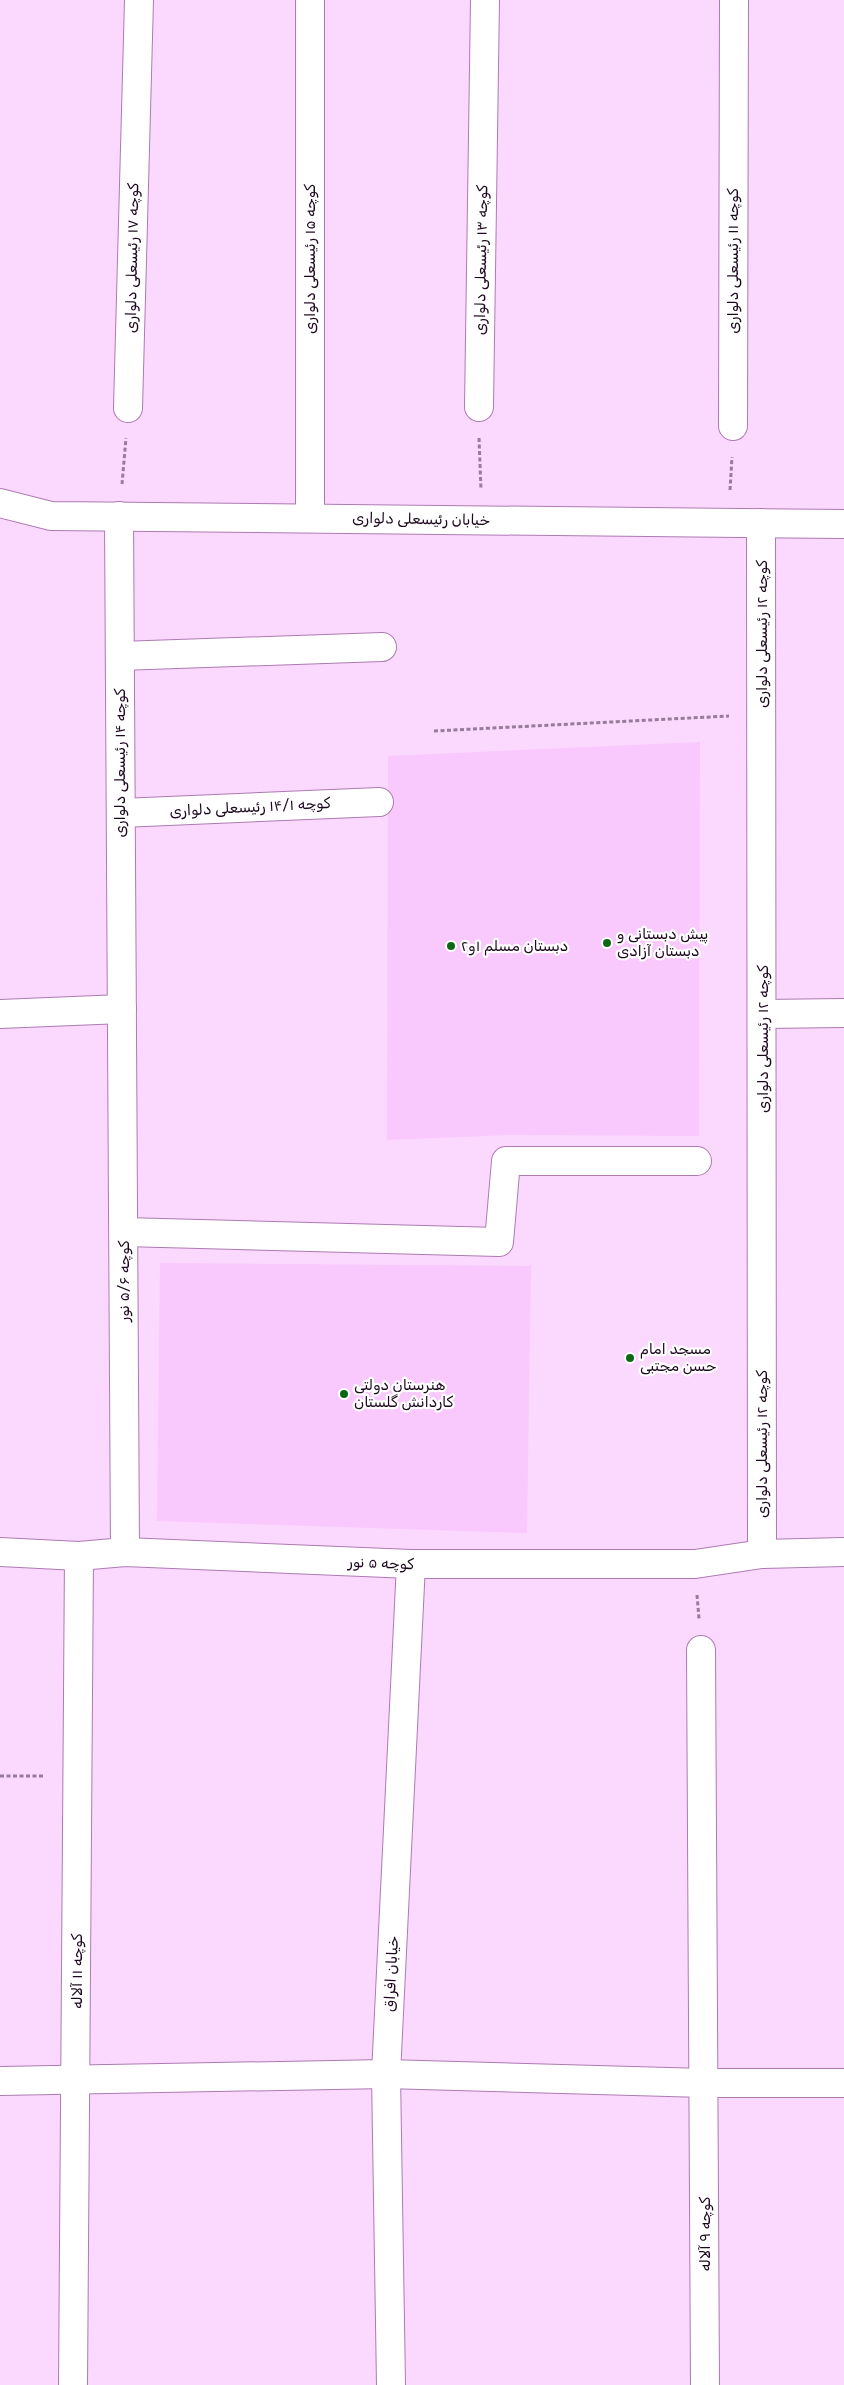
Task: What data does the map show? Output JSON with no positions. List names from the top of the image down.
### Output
{
  "streets": {
    "street": [
      "کوچه ۱۷ رئیسعلی دلواری",
      "کوچه ۱۵ رئیسعلی دلواری",
      "کوچه ۱۳ رئیسعلی دلواری",
      "کوچه ۱۱ رئیسعلی دلواری",
      "خیابان رئیسعلی دلواری",
      "کوچه ۱۲ رئیسعلی دلواری",
      "کوچه ۱۴ رئیسعلی دلواری",
      "کوچه ۱۴/۱ رئیسعلی دلواری",
      "کوچه ۵/۶ نور",
      "کوچه ۵ نور",
      "کوچه ۱۱ آلاله",
      "خیابان افراق",
      "کوچه ۹ آلاله"
    ]
  },
  "crossings": [
    ["کوچه ۱۵ رئیسعلی دلواری", "خیابان رئیسعلی دلواری"],
    ["خیابان رئیسعلی دلواری", "کوچه ۱۲ رئیسعلی دلواری"],
    ["خیابان رئیسعلی دلواری", "کوچه ۱۴ رئیسعلی دلواری"],
    ["کوچه ۱۲ رئیسعلی دلواری", "کوچه ۵ نور"],
    ["کوچه ۱۴ رئیسعلی دلواری", "کوچه ۱۴/۱ رئیسعلی دلواری"],
    ["کوچه ۱۴ رئیسعلی دلواری", "کوچه ۵/۶ نور"],
    ["کوچه ۵/۶ نور", "کوچه ۵ نور"],
    ["کوچه ۵ نور", "کوچه ۱۱ آلاله"],
    ["کوچه ۵ نور", "خیابان افراق"]
  ],
  "places": [
    "پیش دبستانی و دبستان آزادی",
    "دبستان مسلم ۱و۲",
    "مسجد امام حسن مجتبی",
    "هنرستان دولتی کاردانش گلستان"
  ]
}
